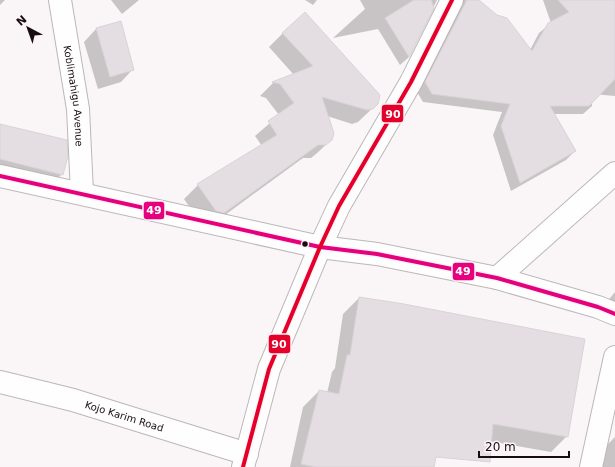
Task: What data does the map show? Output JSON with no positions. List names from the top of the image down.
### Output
{
  "streets": {
    "street": ["Koblimahigu Avenue", "Kojo Karim Road"]
  },
  "lines": ["transit line 90", "transit line 49"],
  "scale_bar": "20 m",
  "north": "top left"
}
